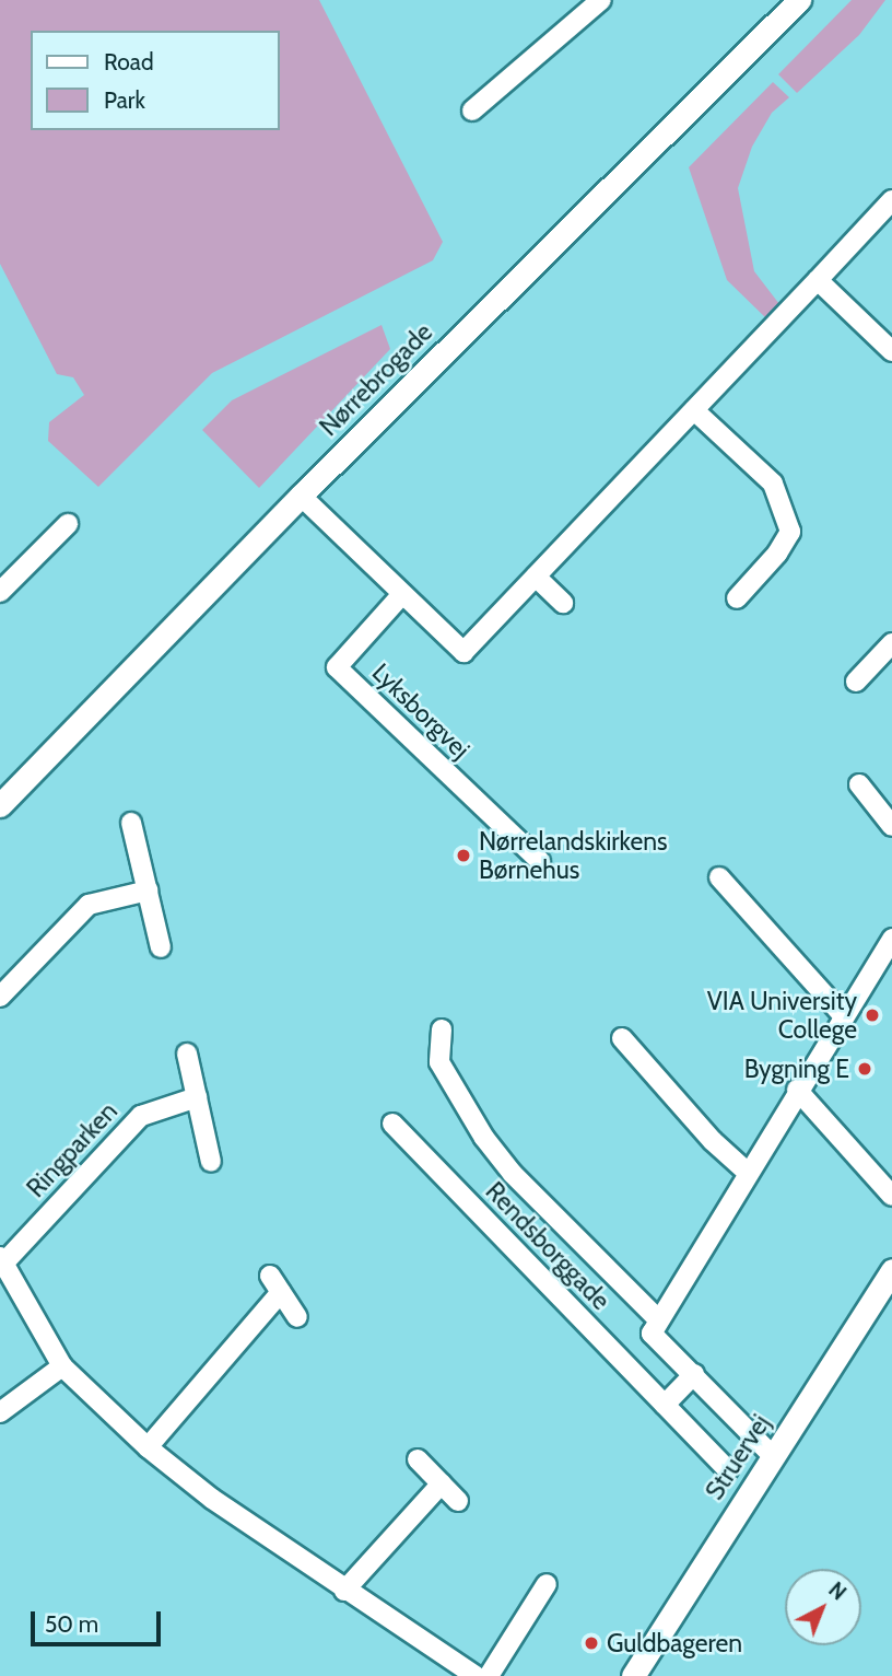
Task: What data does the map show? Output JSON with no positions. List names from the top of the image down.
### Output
{
  "streets": {
    "street": [
      "Nørrebrogade",
      "Lyksborgvej",
      "Ringparken",
      "Rendsborggade",
      "Struervej"
    ]
  },
  "crossings": [
    ["Rendsborggade", "Struervej"]
  ],
  "places": [
    "Nørrelandskirkens Børnehus",
    "VIA University College",
    "Bygning E",
    "Guldbageren"
  ],
  "legend": ["Road", "Park"],
  "scale_bar": "50 m",
  "north": "top right"
}
